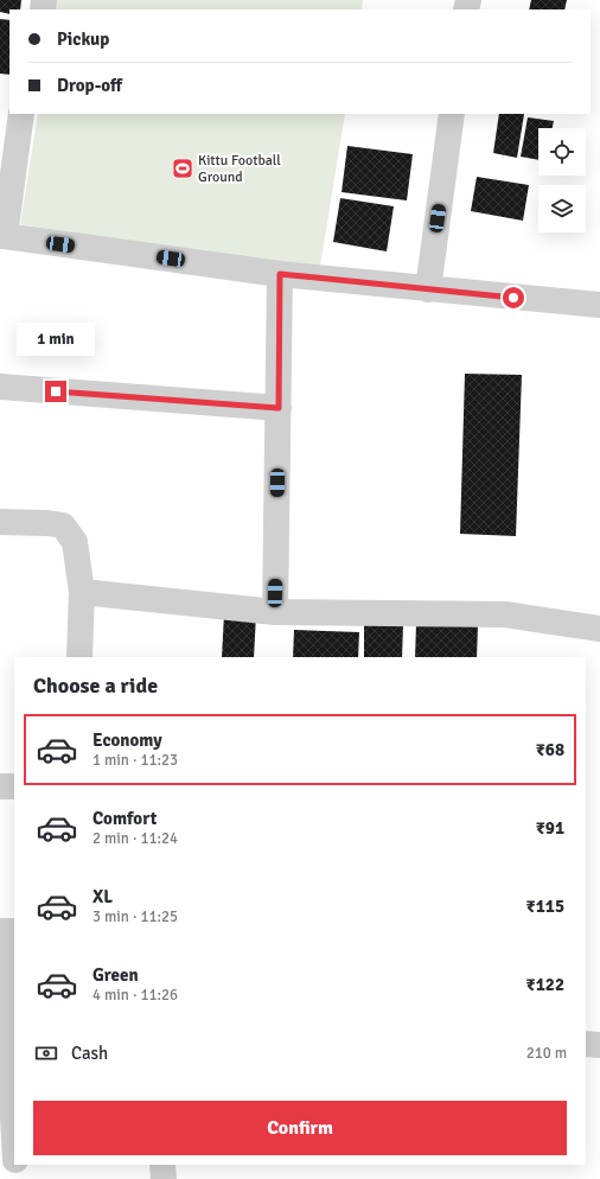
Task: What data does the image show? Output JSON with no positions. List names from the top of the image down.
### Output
{
  "places": {
    "sports": ["Kittu Football Ground"]
  },
  "page": {
    "banner": ["Pickup", "Drop-off"],
    "bubble": "1 min",
    "heading": "Choose a ride",
    "list": [
      {
        "name": "Economy",
        "note": "1 min · 11:23",
        "value": "₹68"
      },
      {
        "name": "Comfort",
        "note": "2 min · 11:24",
        "value": "₹91"
      },
      {
        "name": "XL",
        "note": "3 min · 11:25",
        "value": "₹115"
      },
      {
        "name": "Green",
        "note": "4 min · 11:26",
        "value": "₹122"
      }
    ],
    "pay": ["Cash", "210 m"],
    "buttons": "Confirm"
  }
}
